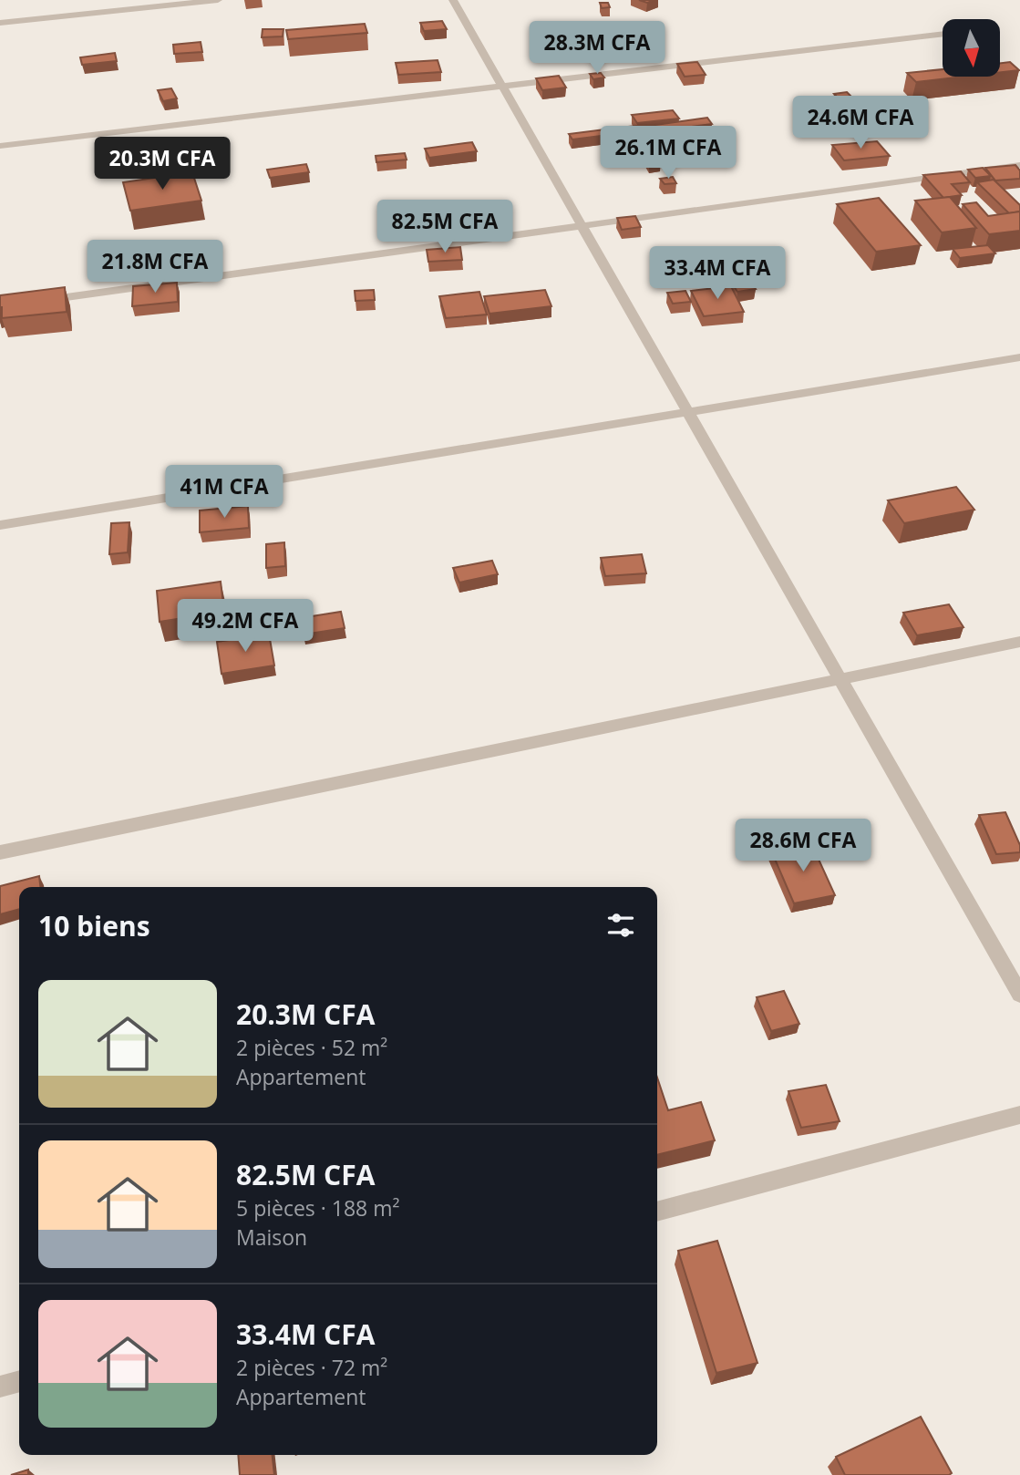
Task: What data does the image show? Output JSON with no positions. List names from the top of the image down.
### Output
{
  "north": "bottom",
  "page": {
    "price": [
      "28.3M CFA",
      "24.6M CFA",
      "26.1M CFA",
      "20.3M CFA",
      "82.5M CFA",
      "21.8M CFA",
      "33.4M CFA",
      "41M CFA",
      "49.2M CFA",
      "28.6M CFA"
    ],
    "heading": "10 biens",
    "list": [
      {
        "name": "20.3M CFA",
        "note": "2 pièces · 52 m² · Appartement"
      },
      {
        "name": "82.5M CFA",
        "note": "5 pièces · 188 m² · Maison"
      },
      {
        "name": "33.4M CFA",
        "note": "2 pièces · 72 m² · Appartement"
      }
    ]
  }
}
